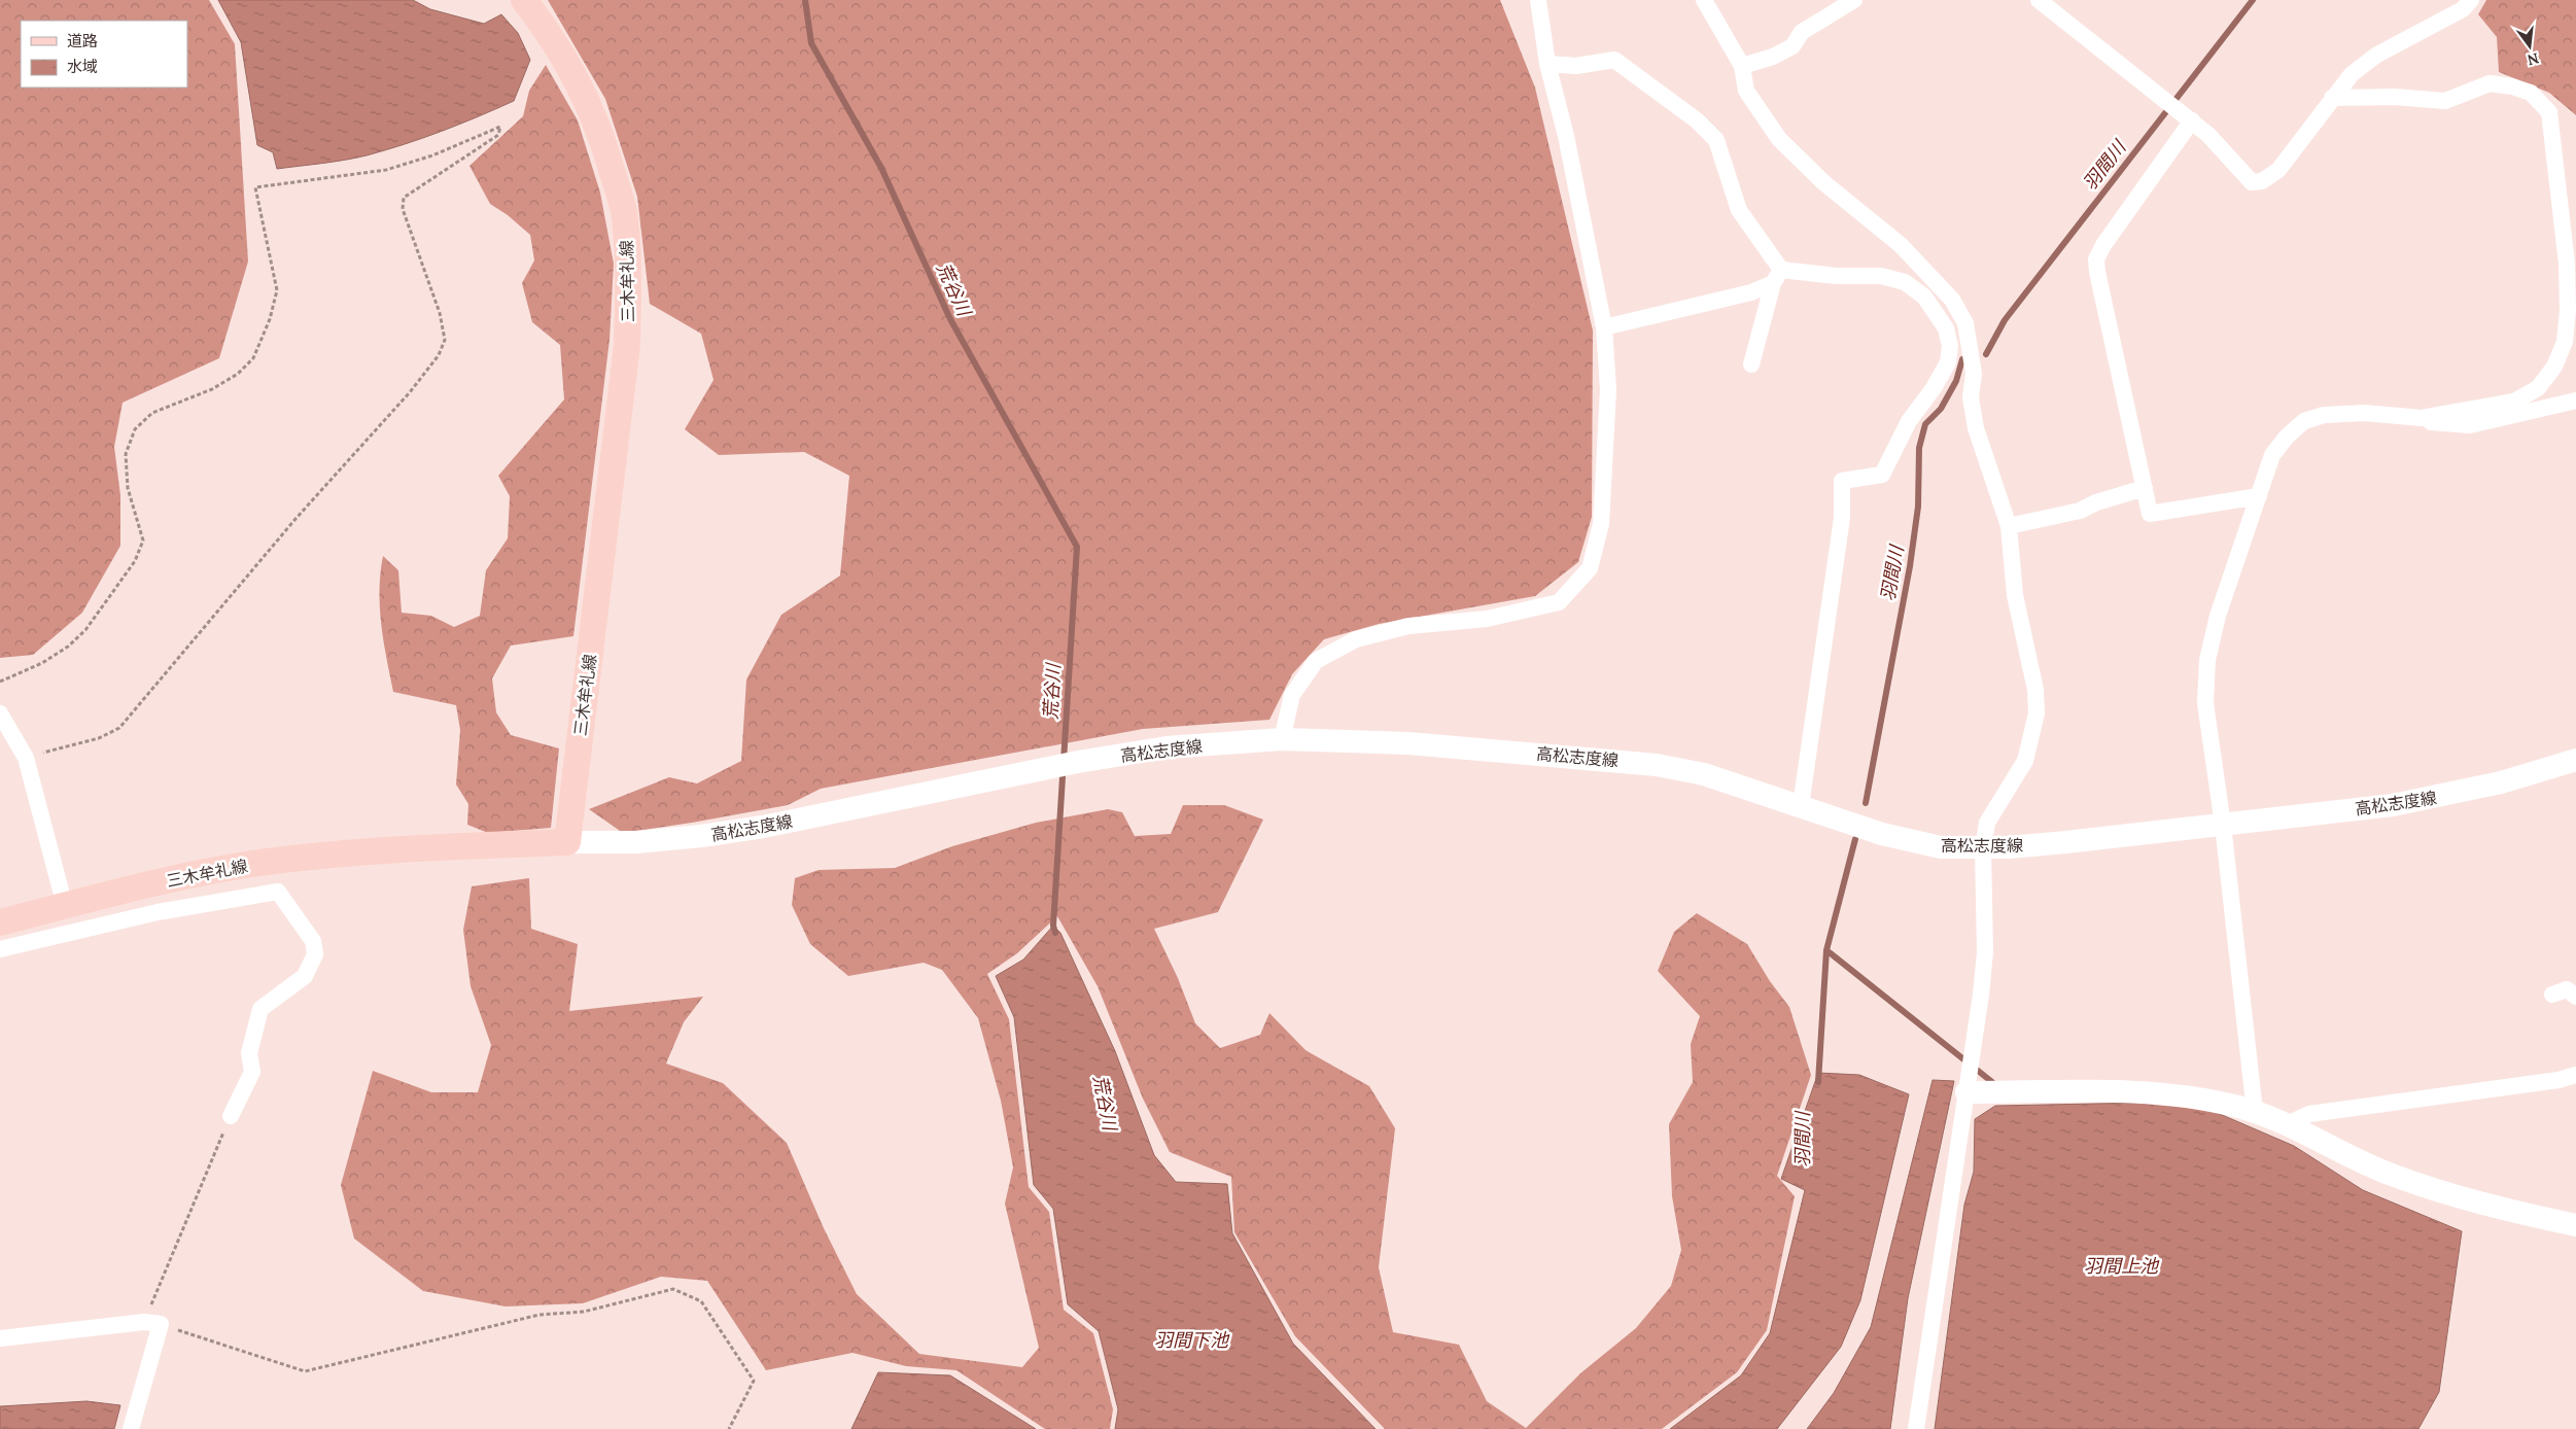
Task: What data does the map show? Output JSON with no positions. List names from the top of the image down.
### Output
{
  "streets": {
    "main road": ["三木牟礼線", "高松志度線"]
  },
  "crossings": [
    ["三木牟礼線", "高松志度線"]
  ],
  "water": [
    "羽間川",
    "荒谷川",
    "羽間上池",
    "羽間下池"
  ],
  "legend": ["道路", "水域"],
  "north": "bottom"
}
